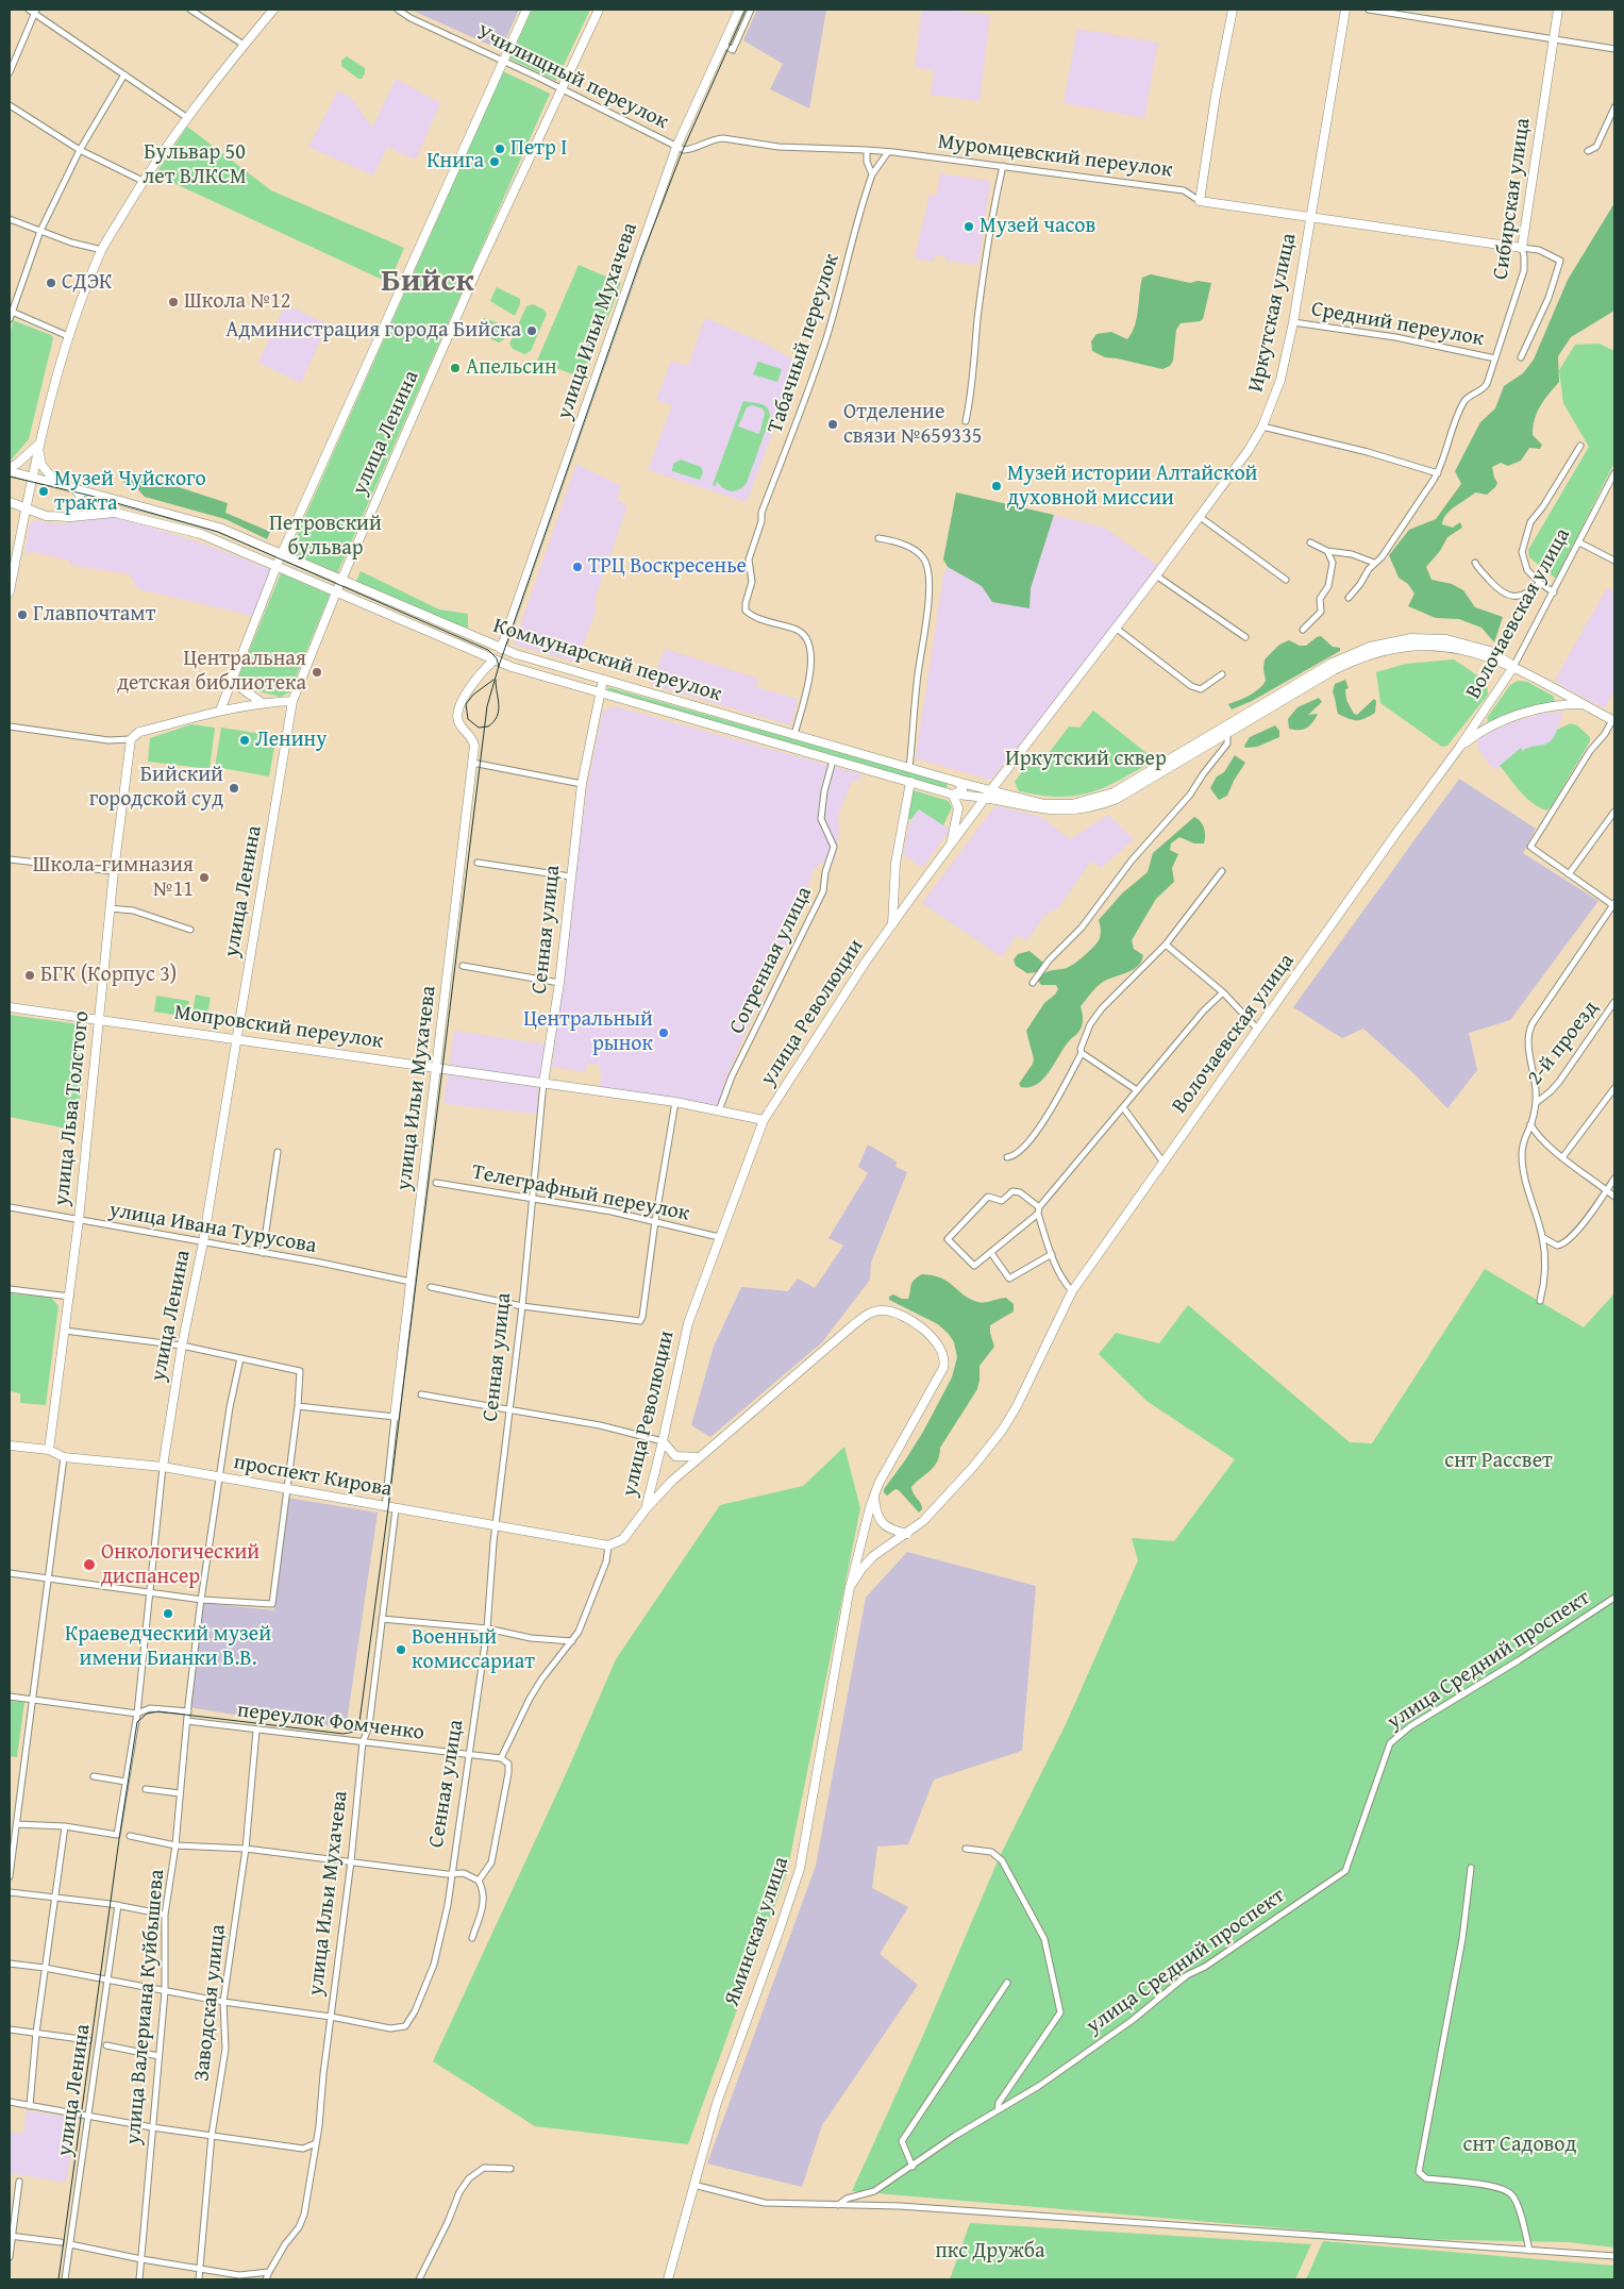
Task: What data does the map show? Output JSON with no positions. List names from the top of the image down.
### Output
{
  "streets": {
    "main road": [
      "Муромцевский переулок",
      "Сибирская улица",
      "Иркутская улица",
      "улица Ильи Мухачева",
      "улица Ленина",
      "Волочаевская улица",
      "Коммунарский переулок",
      "Сенная улица",
      "улица Революции",
      "Мопровский переулок",
      "улица Льва Толстого",
      "проспект Кирова",
      "Яминская улица"
    ],
    "street": [
      "Училищный переулок",
      "Средний переулок",
      "Табачный переулок",
      "Согренная улица",
      "2-й проезд",
      "Телеграфный переулок",
      "улица Ивана Турусова",
      "улица Средний проспект",
      "переулок Фомченко",
      "Заводская улица",
      "улица Валериана Куйбышева"
    ]
  },
  "crossings": [
    ["Училищный переулок", "Муромцевский переулок"],
    ["Училищный переулок", "улица Ильи Мухачева"],
    ["Училищный переулок", "улица Ленина"],
    ["Муромцевский переулок", "Сибирская улица"],
    ["Муромцевский переулок", "Иркутская улица"],
    ["Муромцевский переулок", "улица Ильи Мухачева"],
    ["Муромцевский переулок", "Табачный переулок"],
    ["Сибирская улица", "Средний переулок"],
    ["Иркутская улица", "Средний переулок"],
    ["Иркутская улица", "Коммунарский переулок"],
    ["Иркутская улица", "улица Революции"],
    ["улица Ильи Мухачева", "Коммунарский переулок"],
    ["улица Ильи Мухачева", "Сенная улица"],
    ["улица Ильи Мухачева", "Мопровский переулок"],
    ["улица Ильи Мухачева", "улица Ивана Турусова"],
    ["улица Ильи Мухачева", "проспект Кирова"],
    ["улица Ильи Мухачева", "переулок Фомченко"],
    ["Табачный переулок", "Коммунарский переулок"],
    ["улица Ленина", "Коммунарский переулок"],
    ["улица Ленина", "Мопровский переулок"],
    ["улица Ленина", "улица Ивана Турусова"],
    ["улица Ленина", "проспект Кирова"],
    ["Волочаевская улица", "Яминская улица"],
    ["Коммунарский переулок", "Сенная улица"],
    ["Коммунарский переулок", "Согренная улица"],
    ["Коммунарский переулок", "улица Революции"],
    ["Сенная улица", "улица Революции"],
    ["Сенная улица", "Мопровский переулок"],
    ["Сенная улица", "Телеграфный переулок"],
    ["Сенная улица", "проспект Кирова"],
    ["Сенная улица", "переулок Фомченко"],
    ["Согренная улица", "Мопровский переулок"],
    ["улица Революции", "Мопровский переулок"],
    ["улица Революции", "Телеграфный переулок"],
    ["улица Революции", "проспект Кирова"],
    ["Мопровский переулок", "улица Льва Толстого"],
    ["улица Льва Толстого", "улица Ивана Турусова"],
    ["улица Льва Толстого", "проспект Кирова"],
    ["проспект Кирова", "улица Валериана Куйбышева"],
    ["переулок Фомченко", "Заводская улица"],
    ["переулок Фомченко", "улица Валериана Куйбышева"]
  ],
  "districts": ["Бийск"],
  "parks": [
    "Бульвар 50 лет ВЛКСМ",
    "Петровский бульвар",
    "Иркутский сквер",
    "снт Рассвет",
    "снт Садовод",
    "пкс Дружба"
  ],
  "places": [
    "Петр I",
    "Книга",
    "Музей часов",
    "СДЭК",
    "Школа №12",
    "Администрация города Бийска",
    "Апельсин",
    "Отделение связи №659335",
    "Музей истории Алтайской духовной миссии",
    "Музей Чуйского тракта",
    "ТРЦ Воскресенье",
    "Главпочтамт",
    "Центральная детская библиотека",
    "Ленину",
    "Бийский городской суд",
    "Школа-гимназия №11",
    "БГК (Корпус 3)",
    "Центральный рынок",
    "Онкологический диспансер",
    "Краеведческий музей имени Бианки В.В.",
    "Военный комиссариат"
  ]
}
